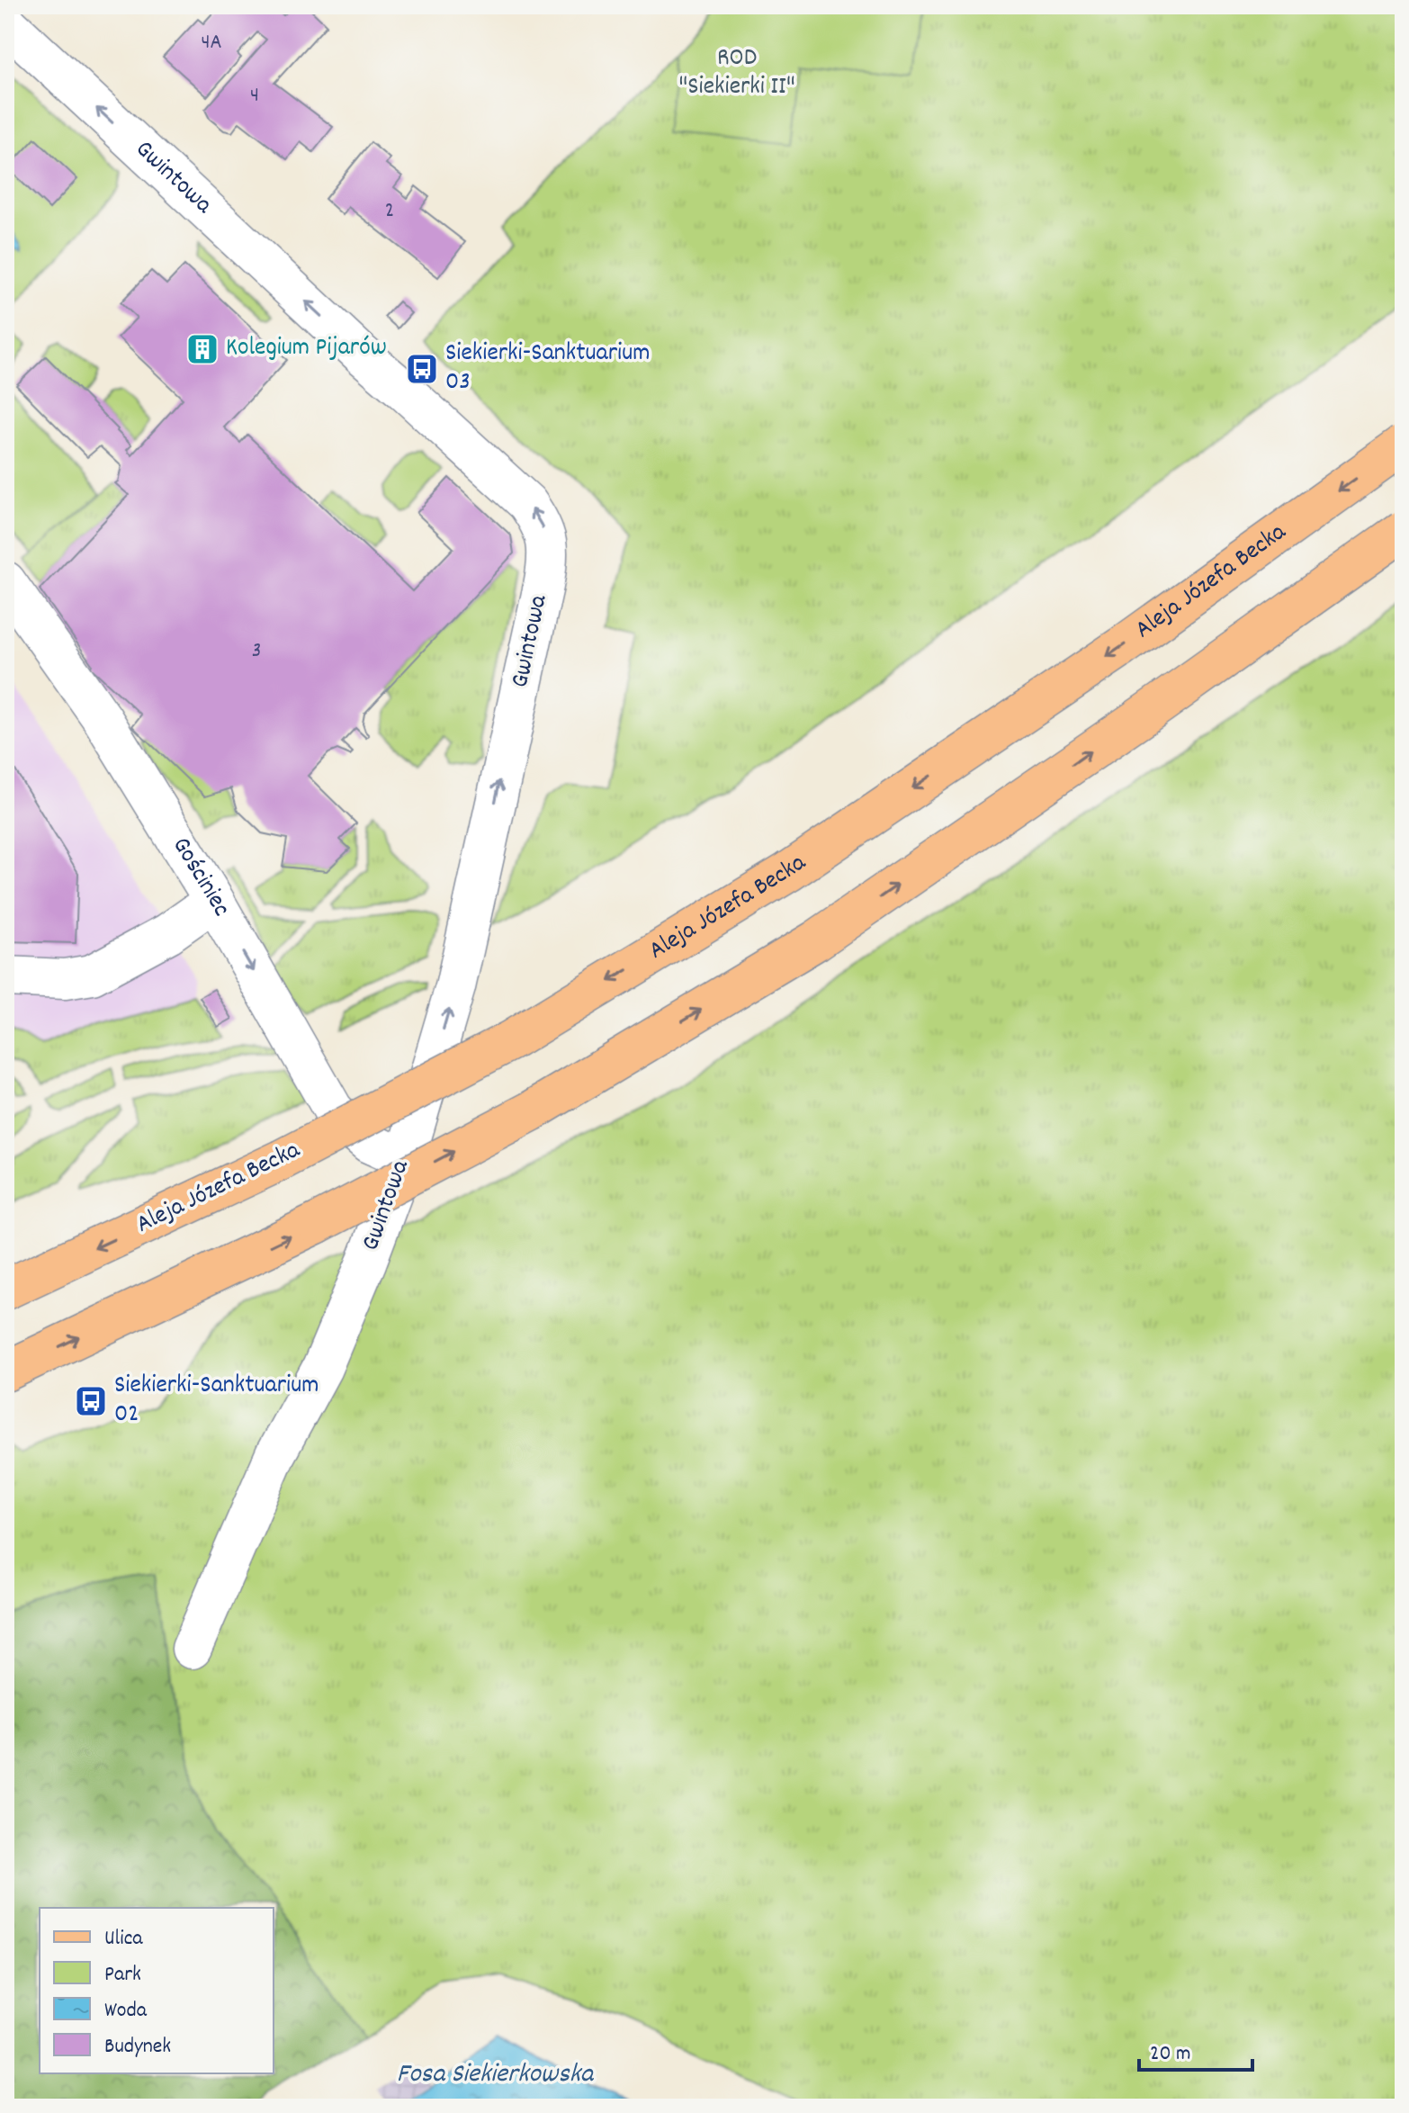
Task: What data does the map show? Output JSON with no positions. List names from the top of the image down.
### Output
{
  "streets": {
    "main road": ["Aleja Józefa Becka"],
    "street": ["Gwintowa", "Gościniec"]
  },
  "crossings": [
    ["Gwintowa", "Gościniec"]
  ],
  "one_way": ["Gwintowa", "Gościniec"],
  "water": ["Fosa Siekierkowska"],
  "parks": ["ROD \"Siekierki II\""],
  "places": {
    "building": ["Kolegium Pijarów"],
    "bus stop": ["Siekierki-Sanktuarium 03", "Siekierki-Sanktuarium 02"]
  },
  "house_numbers": [
    "4A",
    "4",
    "2",
    "3"
  ],
  "legend": [
    "Ulica",
    "Park",
    "Woda",
    "Budynek"
  ],
  "scale_bar": "20 m"
}
